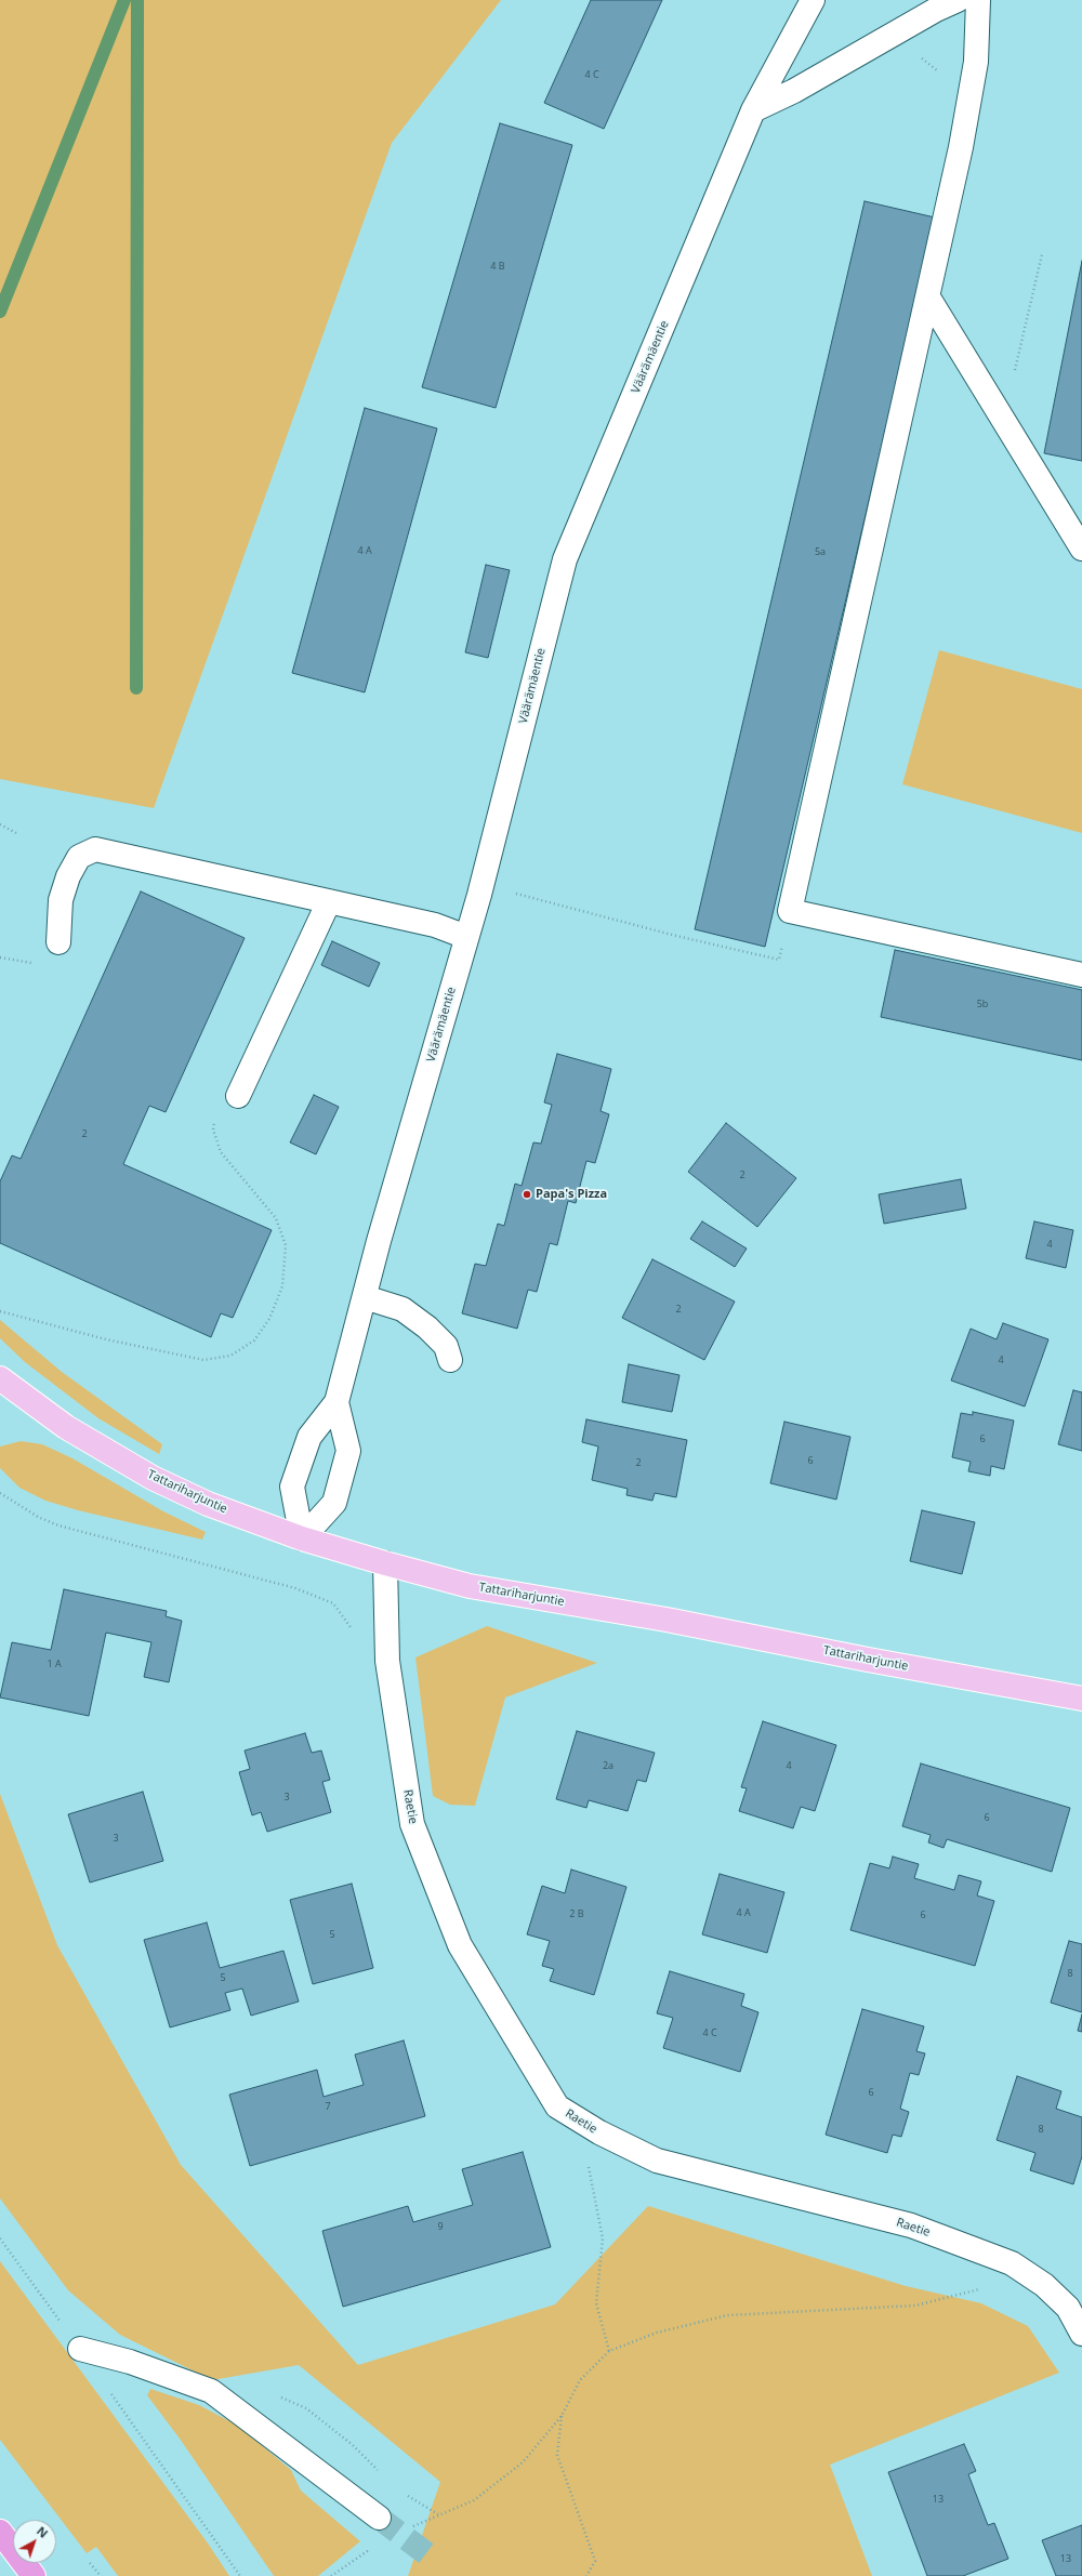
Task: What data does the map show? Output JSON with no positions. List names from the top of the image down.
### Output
{
  "streets": {
    "main road": ["Tattariharjuntie"],
    "street": ["Väärämäentie", "Raetie"]
  },
  "crossings": [
    ["Väärämäentie", "Tattariharjuntie"],
    ["Tattariharjuntie", "Raetie"]
  ],
  "places": ["Papa's Pizza"],
  "house_numbers": [
    "4 C",
    "4 B",
    "4 A",
    "5a",
    "5b",
    "2",
    "2",
    "4",
    "2",
    "4",
    "6",
    "6",
    "2",
    "1 A",
    "2a",
    "4",
    "3",
    "6",
    "3",
    "4 A",
    "2 B",
    "6",
    "5",
    "8",
    "5",
    "4 C",
    "6",
    "7",
    "8",
    "9",
    "13",
    "13"
  ],
  "north": "top right"
}
